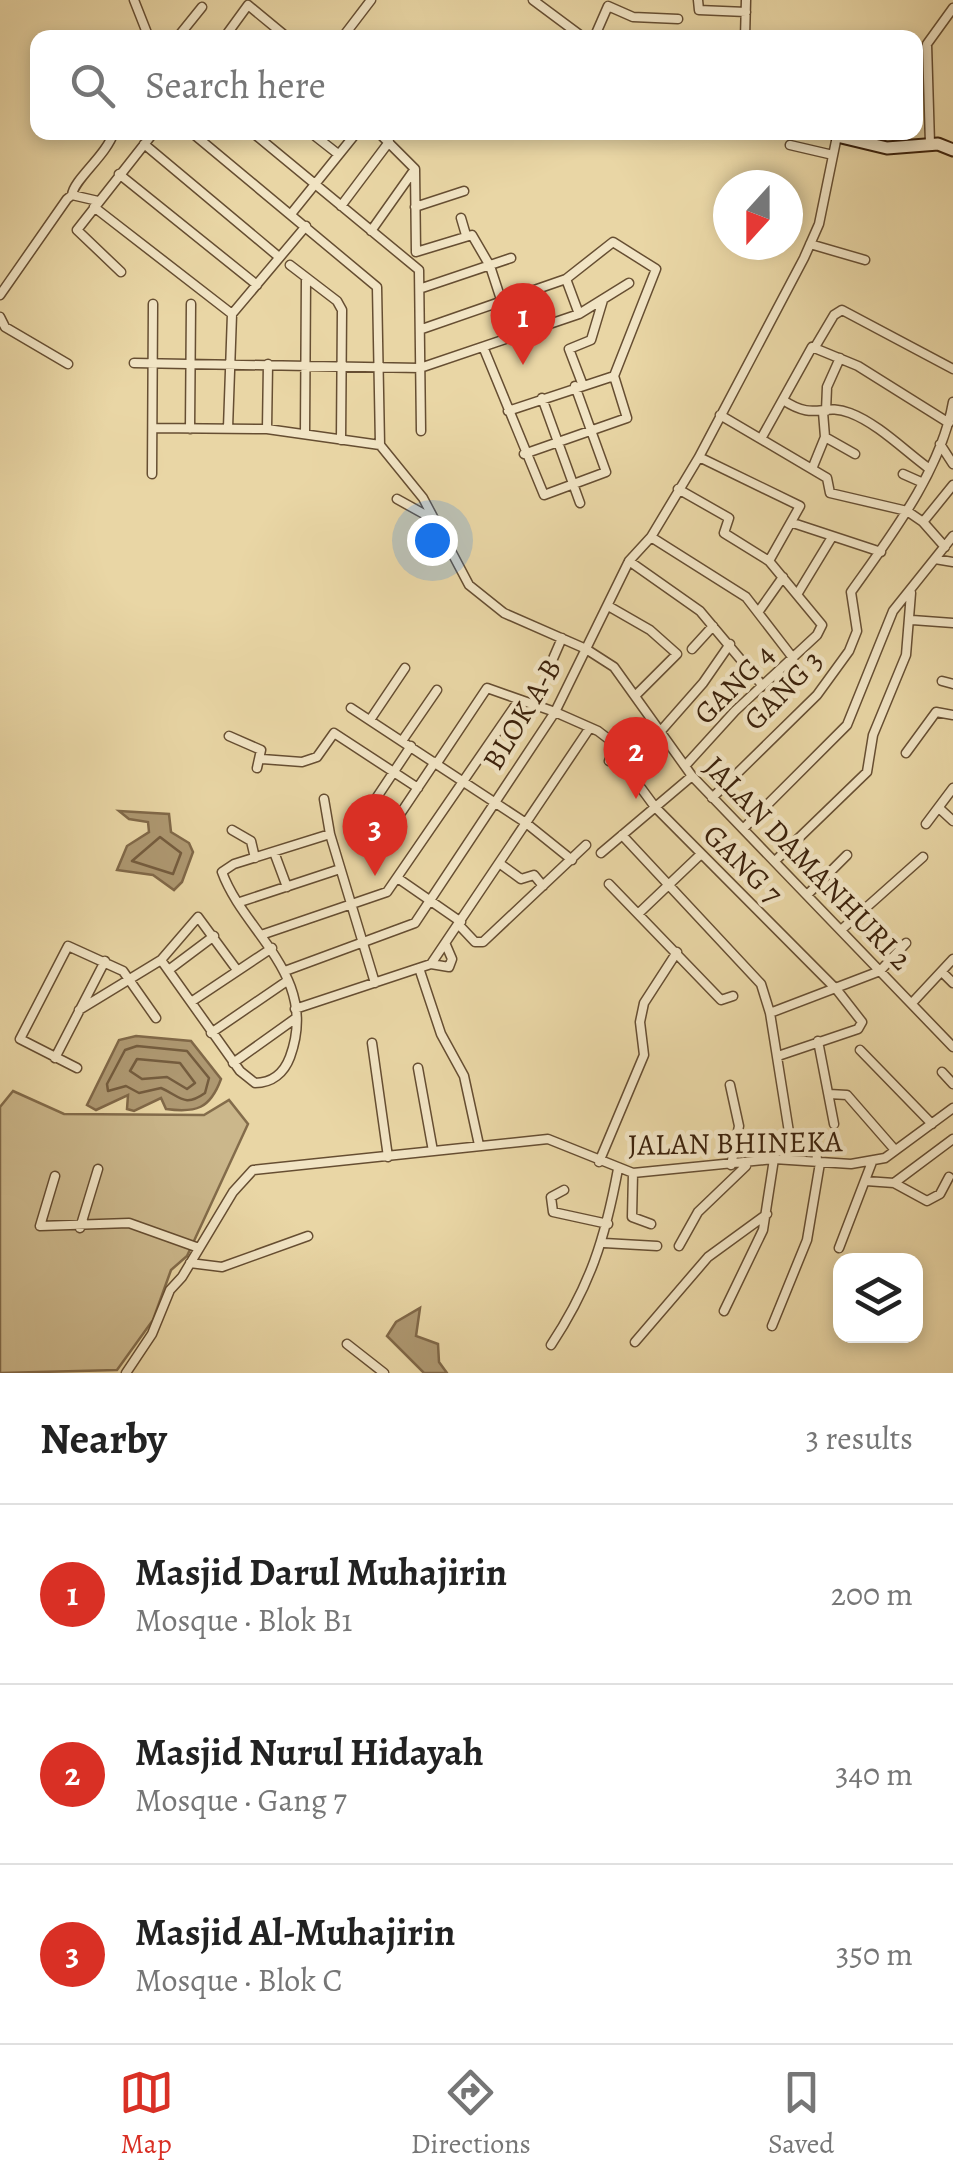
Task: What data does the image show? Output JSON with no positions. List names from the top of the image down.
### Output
{
  "streets": {
    "street": [
      "GANG 4",
      "GANG 3",
      "BLOK A-B",
      "JALAN DAMANHURI 2",
      "GANG 7",
      "JALAN BHINEKA"
    ]
  },
  "crossings": [
    ["GANG 4", "JALAN DAMANHURI 2"],
    ["GANG 3", "JALAN DAMANHURI 2"],
    ["BLOK A-B", "JALAN DAMANHURI 2"]
  ],
  "north": "bottom",
  "page": {
    "search": "Search here",
    "pins": ["1", "2", "3"],
    "heading": ["Nearby", "3 results"],
    "list": [
      {
        "mark": "1",
        "name": "Masjid Darul Muhajirin",
        "note": "Mosque · Blok B1",
        "value": "200 m"
      },
      {
        "mark": "2",
        "name": "Masjid Nurul Hidayah",
        "note": "Mosque · Gang 7",
        "value": "340 m"
      },
      {
        "mark": "3",
        "name": "Masjid Al-Muhajirin",
        "note": "Mosque · Blok C",
        "value": "350 m"
      }
    ],
    "nav": ["Map", "Directions", "Saved"]
  }
}
